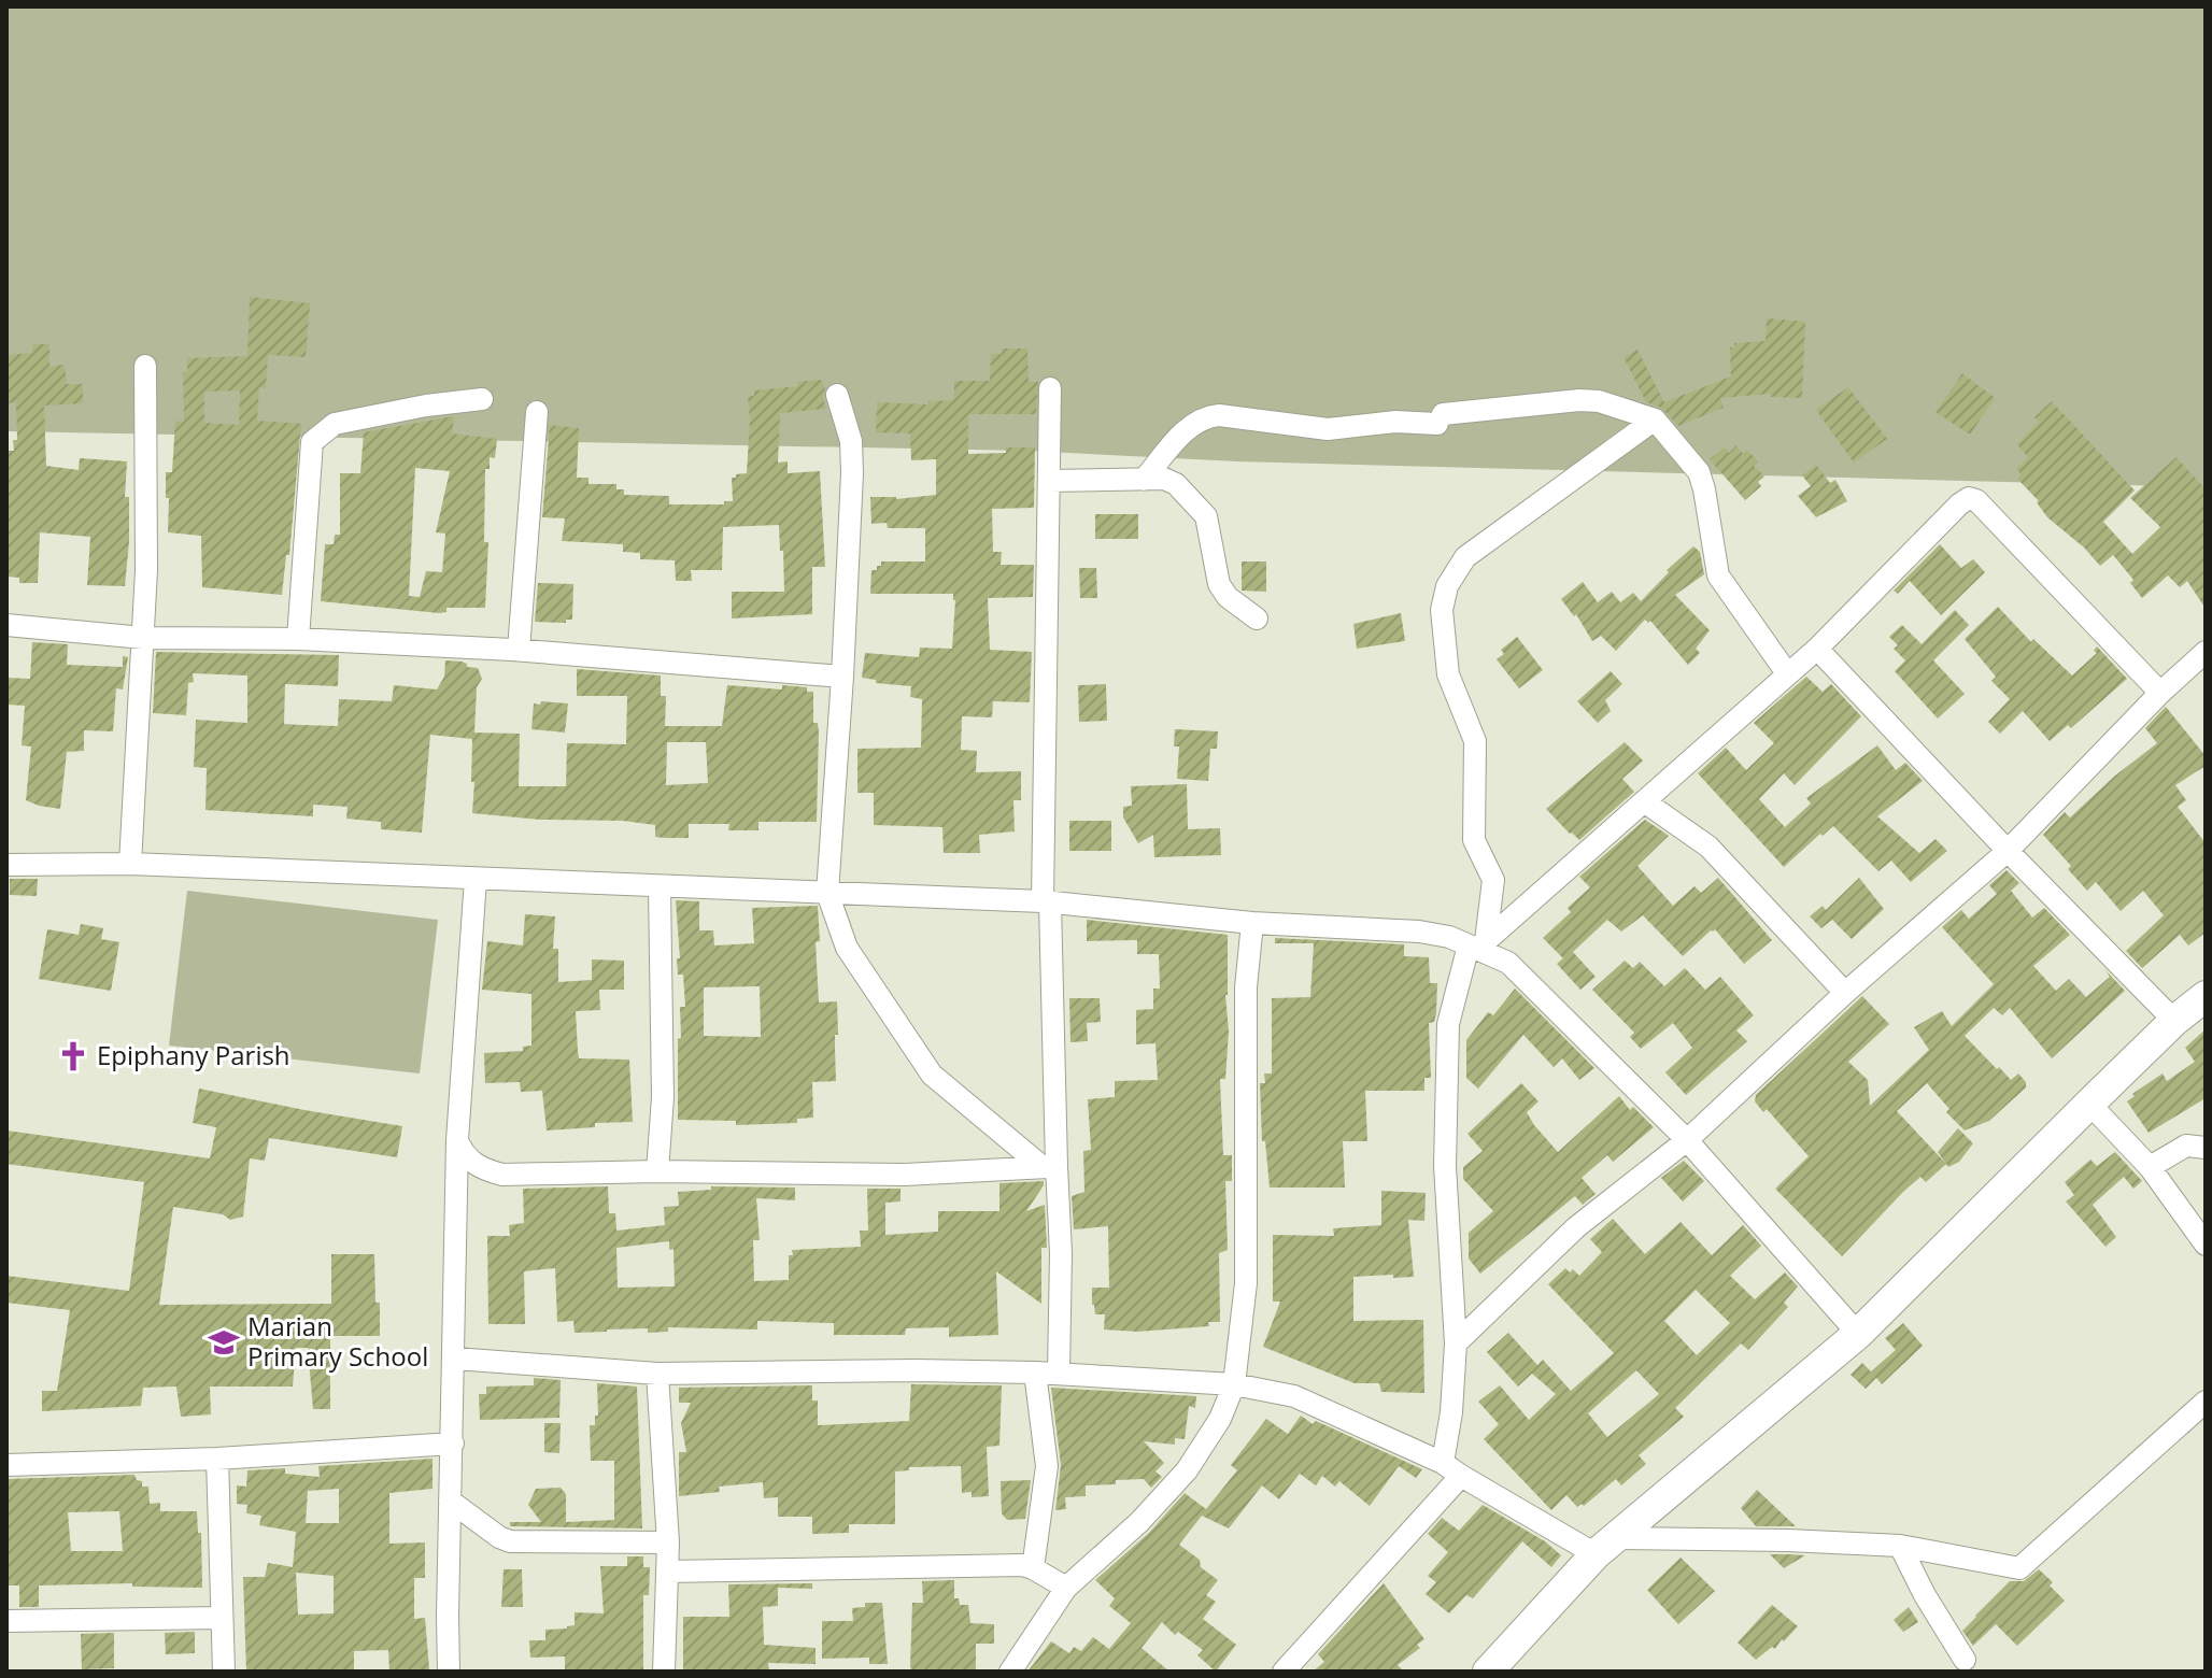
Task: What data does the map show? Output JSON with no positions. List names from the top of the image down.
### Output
{
  "places": {
    "church": ["Epiphany Parish"],
    "school or university": ["Marian Primary School"]
  }
}
